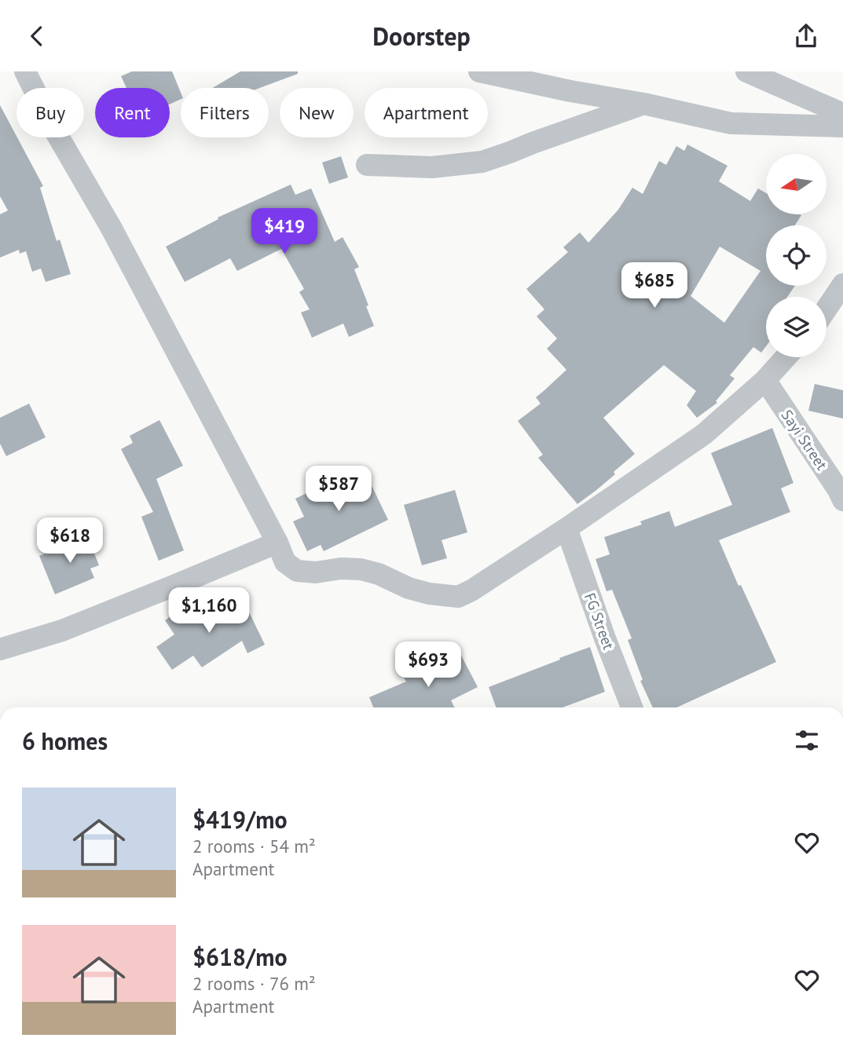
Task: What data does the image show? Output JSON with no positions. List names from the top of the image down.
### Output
{
  "streets": {
    "street": ["Sayi Street", "FG Street"]
  },
  "north": "left",
  "page": {
    "header": "Doorstep",
    "chip": [
      "Buy",
      "Rent",
      "Filters",
      "New",
      "Apartment"
    ],
    "price": [
      "$419",
      "$685",
      "$587",
      "$618",
      "$1,160",
      "$693"
    ],
    "heading": "6 homes",
    "list": [
      {
        "name": "$419/mo",
        "note": "2 rooms · 54 m² · Apartment"
      },
      {
        "name": "$618/mo",
        "note": "2 rooms · 76 m² · Apartment"
      }
    ]
  }
}
